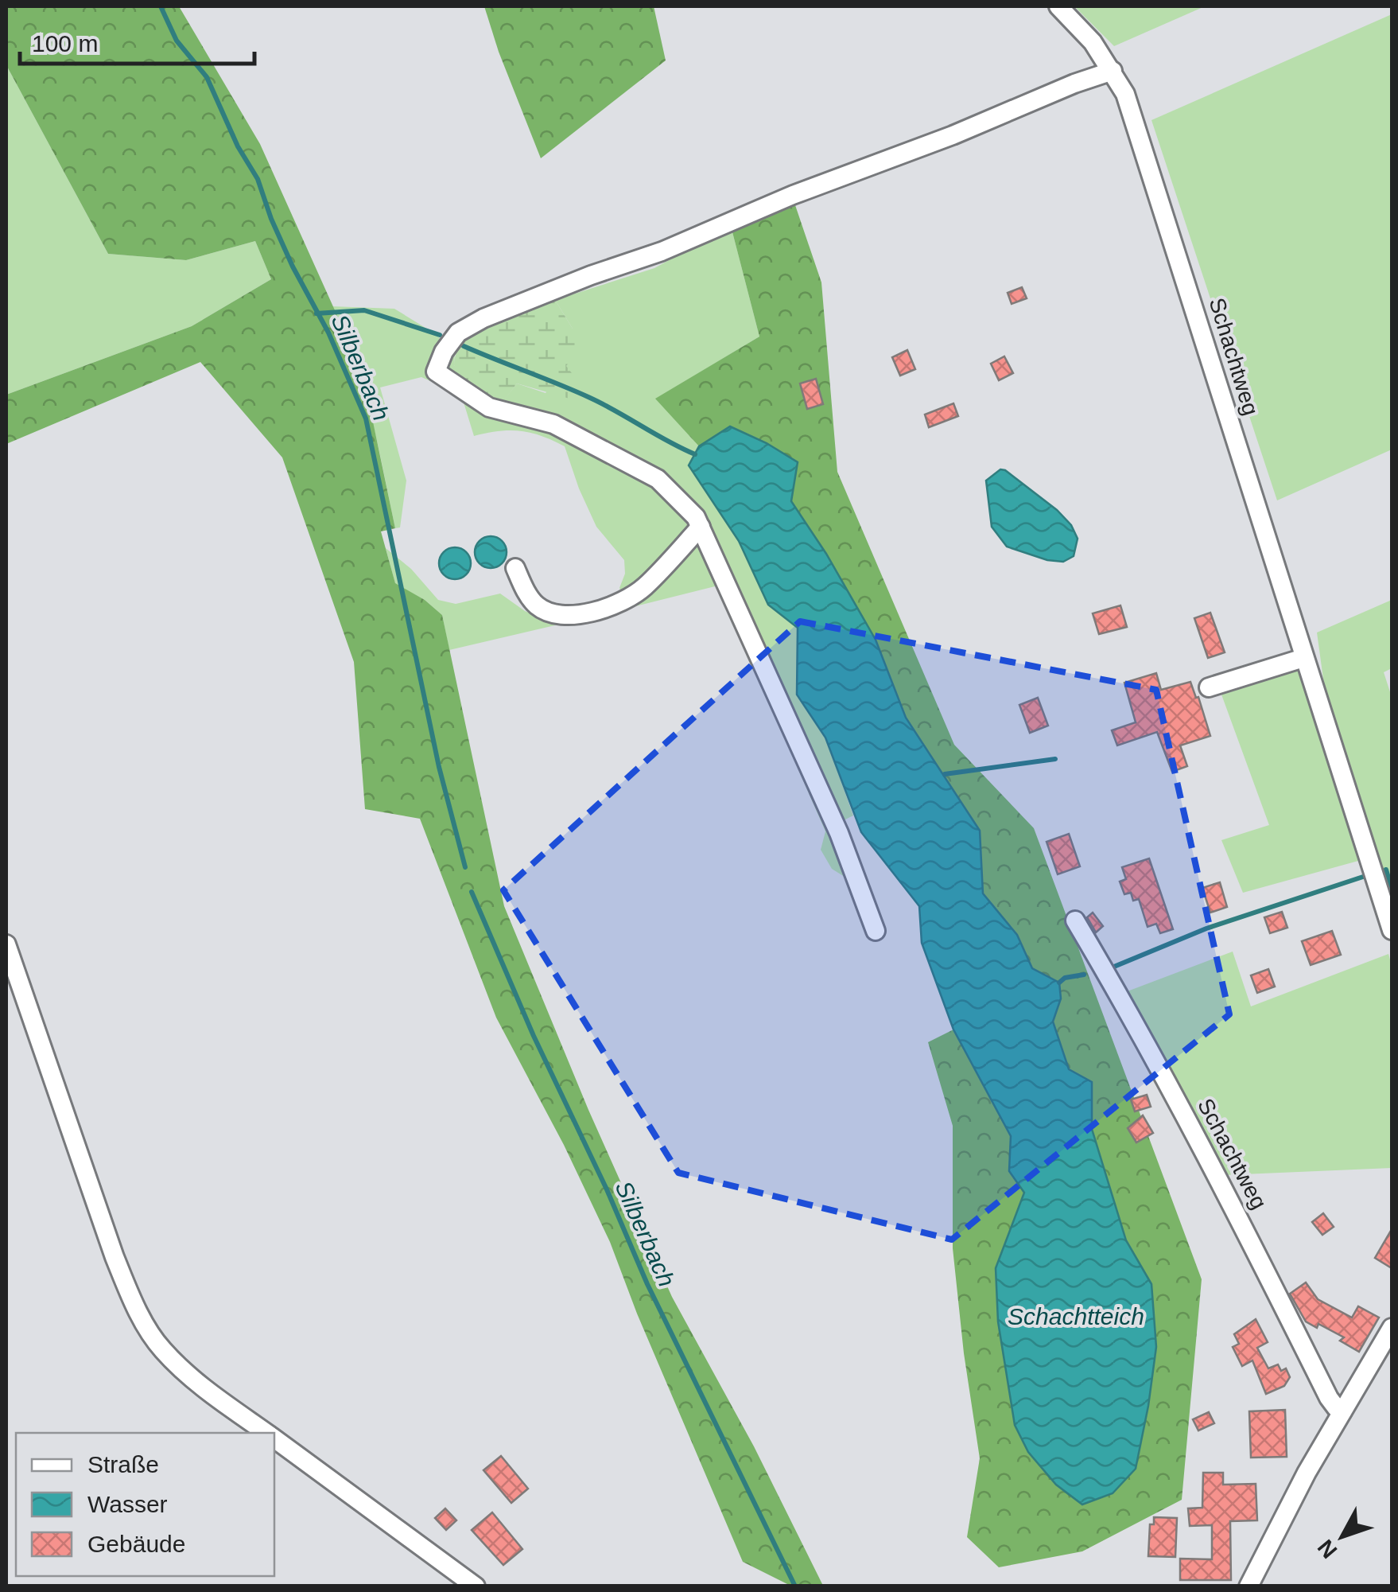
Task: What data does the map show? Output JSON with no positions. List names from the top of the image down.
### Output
{
  "streets": {
    "street": ["Schachtweg"]
  },
  "water": ["Silberbach", "Schachtteich"],
  "legend": ["Straße", "Wasser", "Gebäude"],
  "scale_bar": "100 m",
  "north": "bottom left"
}
